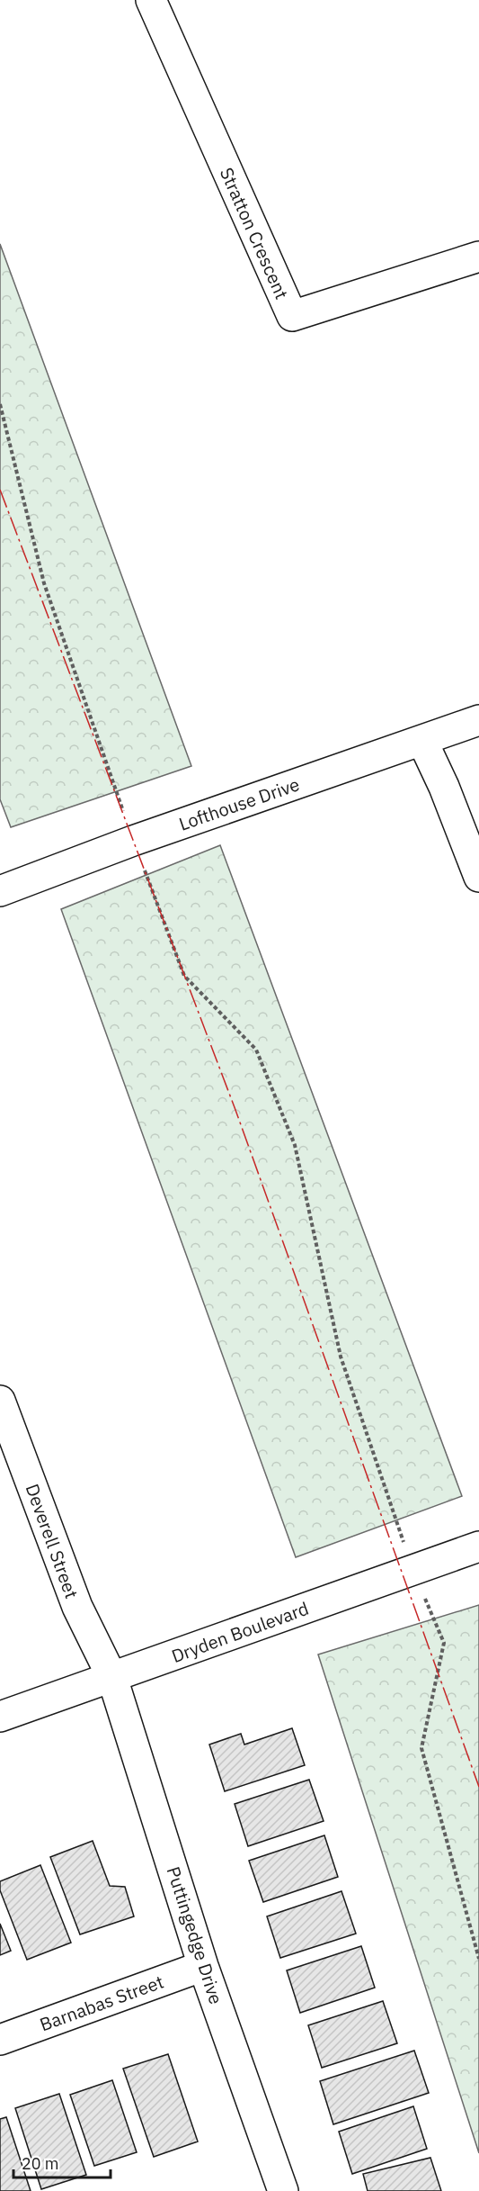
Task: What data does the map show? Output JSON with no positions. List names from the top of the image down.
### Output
{
  "streets": {
    "street": [
      "Stratton Crescent",
      "Lofthouse Drive",
      "Deverell Street",
      "Dryden Boulevard",
      "Puttingedge Drive",
      "Barnabas Street"
    ]
  },
  "crossings": [
    ["Deverell Street", "Dryden Boulevard"],
    ["Deverell Street", "Puttingedge Drive"],
    ["Dryden Boulevard", "Puttingedge Drive"],
    ["Puttingedge Drive", "Barnabas Street"]
  ],
  "scale_bar": "20 m"
}
